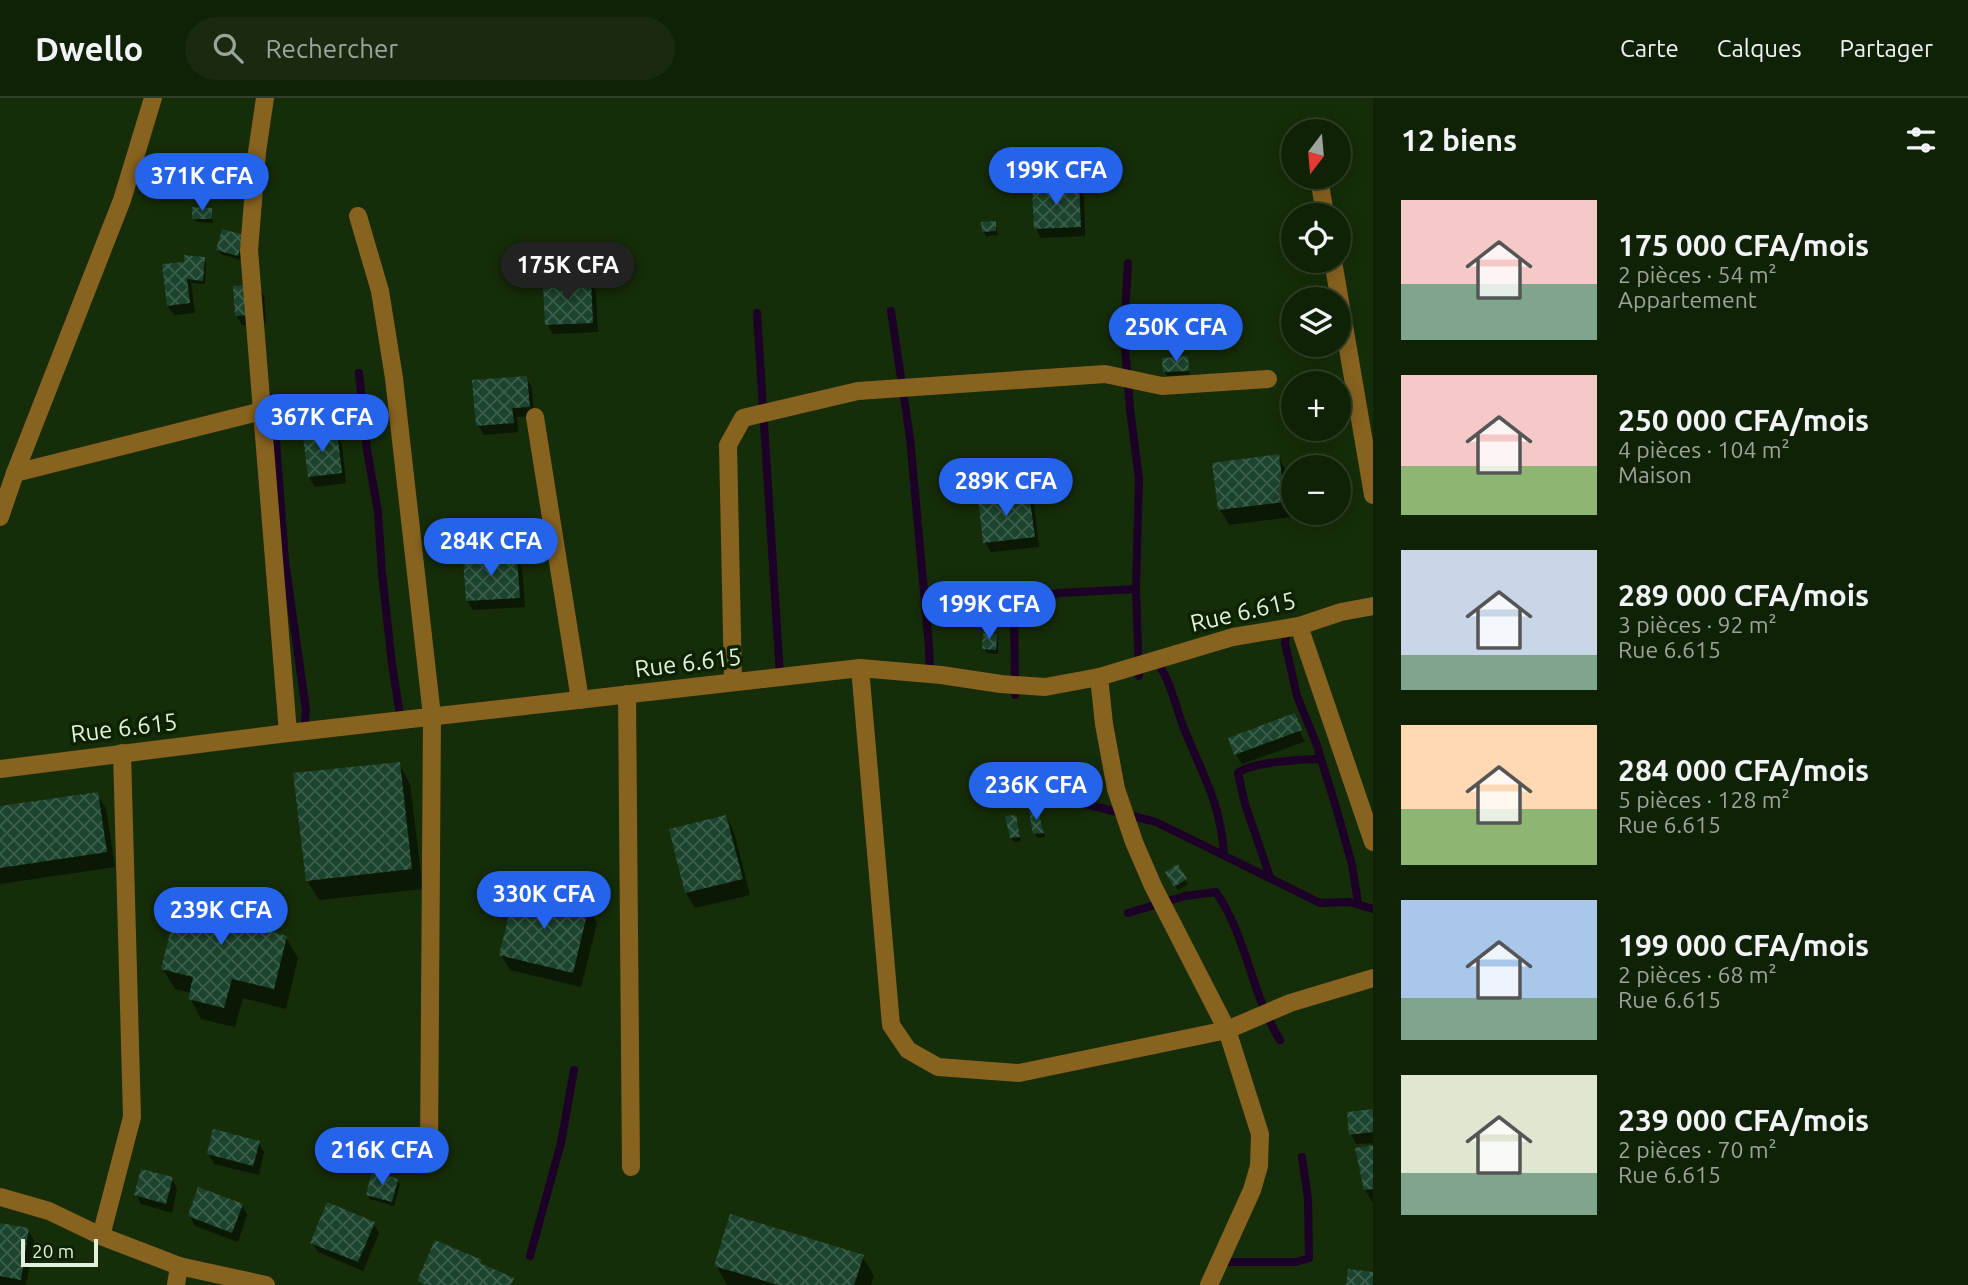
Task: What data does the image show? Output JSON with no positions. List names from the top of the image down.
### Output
{
  "streets": {
    "street": ["Rue 6.615"]
  },
  "scale_bar": "20 m",
  "north": "bottom",
  "page": {
    "header": "Dwello",
    "search": "Rechercher",
    "nav": ["Carte", "Calques", "Partager"],
    "heading": "12 biens",
    "map_buttons": ["+", "−"],
    "price": [
      "199K CFA",
      "371K CFA",
      "175K CFA",
      "250K CFA",
      "367K CFA",
      "289K CFA",
      "284K CFA",
      "199K CFA",
      "236K CFA",
      "330K CFA",
      "239K CFA",
      "216K CFA"
    ],
    "list": [
      {
        "name": "175 000 CFA/mois",
        "note": "2 pièces · 54 m² · Appartement"
      },
      {
        "name": "250 000 CFA/mois",
        "note": "4 pièces · 104 m² · Maison"
      },
      {
        "name": "289 000 CFA/mois",
        "note": "3 pièces · 92 m² · Rue 6.615"
      },
      {
        "name": "284 000 CFA/mois",
        "note": "5 pièces · 128 m² · Rue 6.615"
      },
      {
        "name": "199 000 CFA/mois",
        "note": "2 pièces · 68 m² · Rue 6.615"
      },
      {
        "name": "239 000 CFA/mois",
        "note": "2 pièces · 70 m² · Rue 6.615"
      }
    ],
    "scale": "20 m"
  }
}
